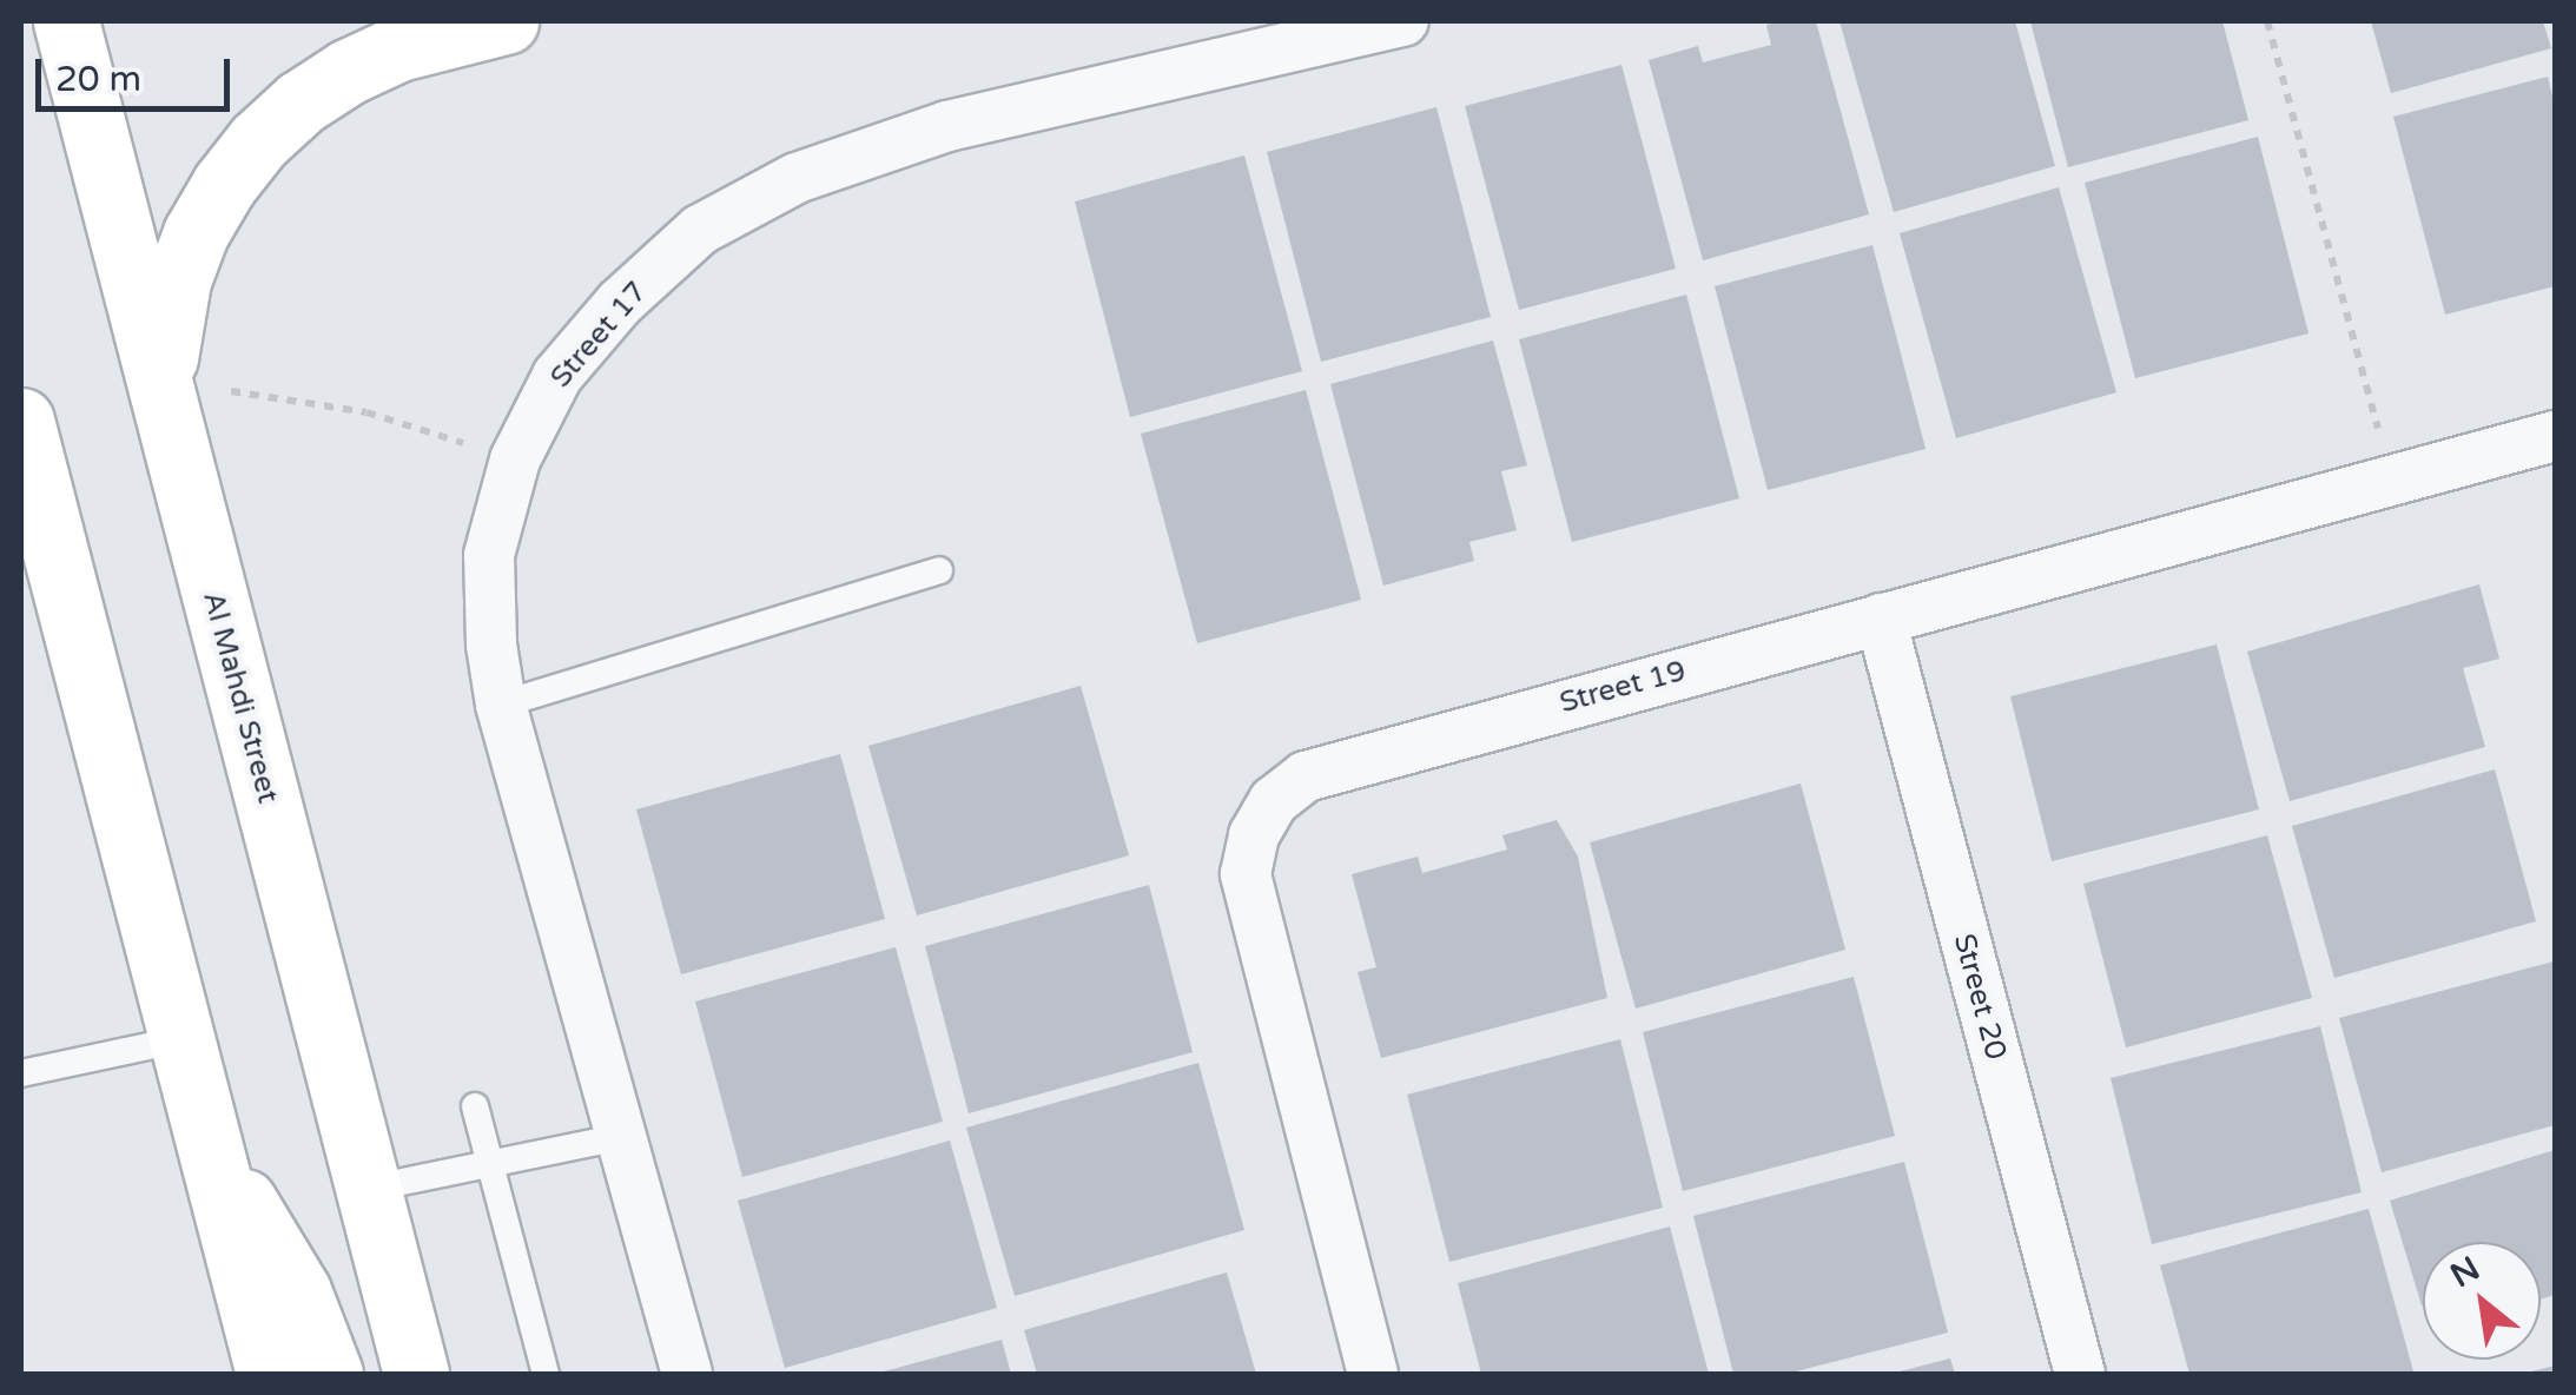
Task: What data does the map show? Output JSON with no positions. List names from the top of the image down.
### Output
{
  "streets": {
    "main road": ["Al Mahdi Street"],
    "street": ["Street 17", "Street 19", "Street 20"]
  },
  "crossings": [
    ["Street 19", "Street 20"]
  ],
  "scale_bar": "20 m",
  "north": "top left"
}
